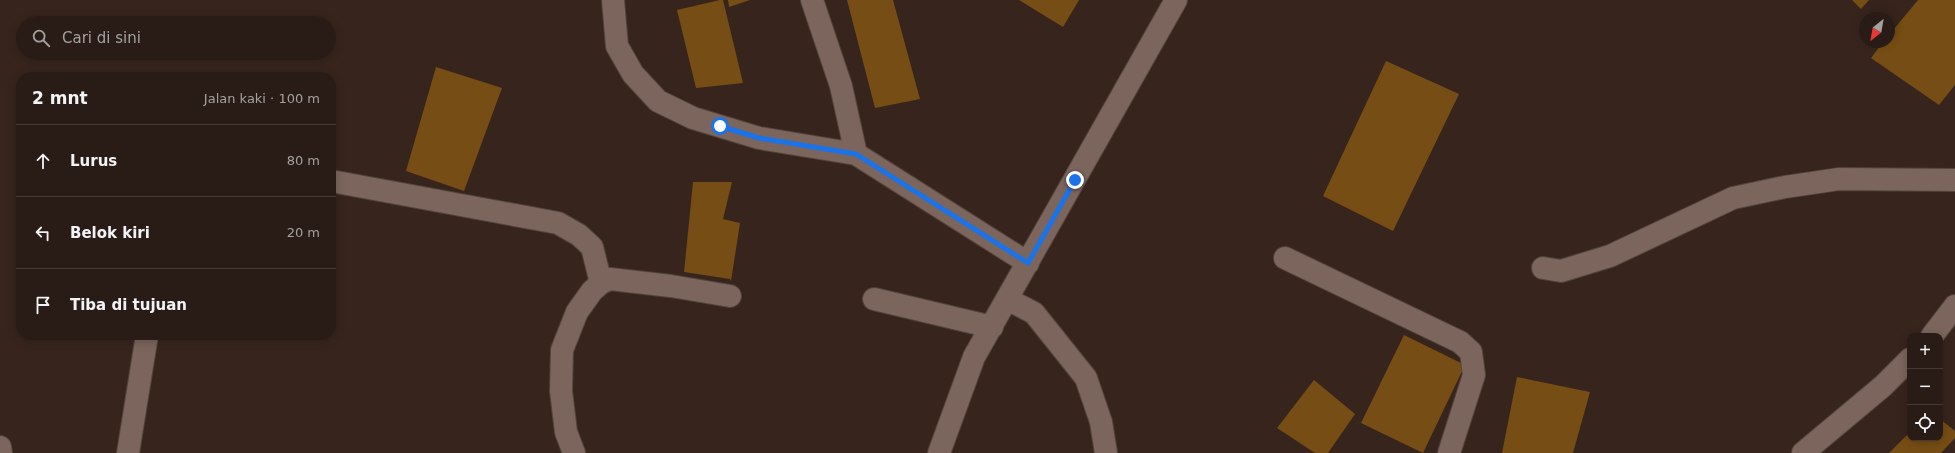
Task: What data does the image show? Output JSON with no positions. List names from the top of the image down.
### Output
{
  "north": "bottom left",
  "page": {
    "search": "Cari di sini",
    "heading": ["2 mnt", "Jalan kaki · 100 m"],
    "list": [
      ["Lurus", "80 m"],
      ["Belok kiri", "20 m"],
      "Tiba di tujuan"
    ],
    "map_buttons": ["+", "−"]
  }
}
